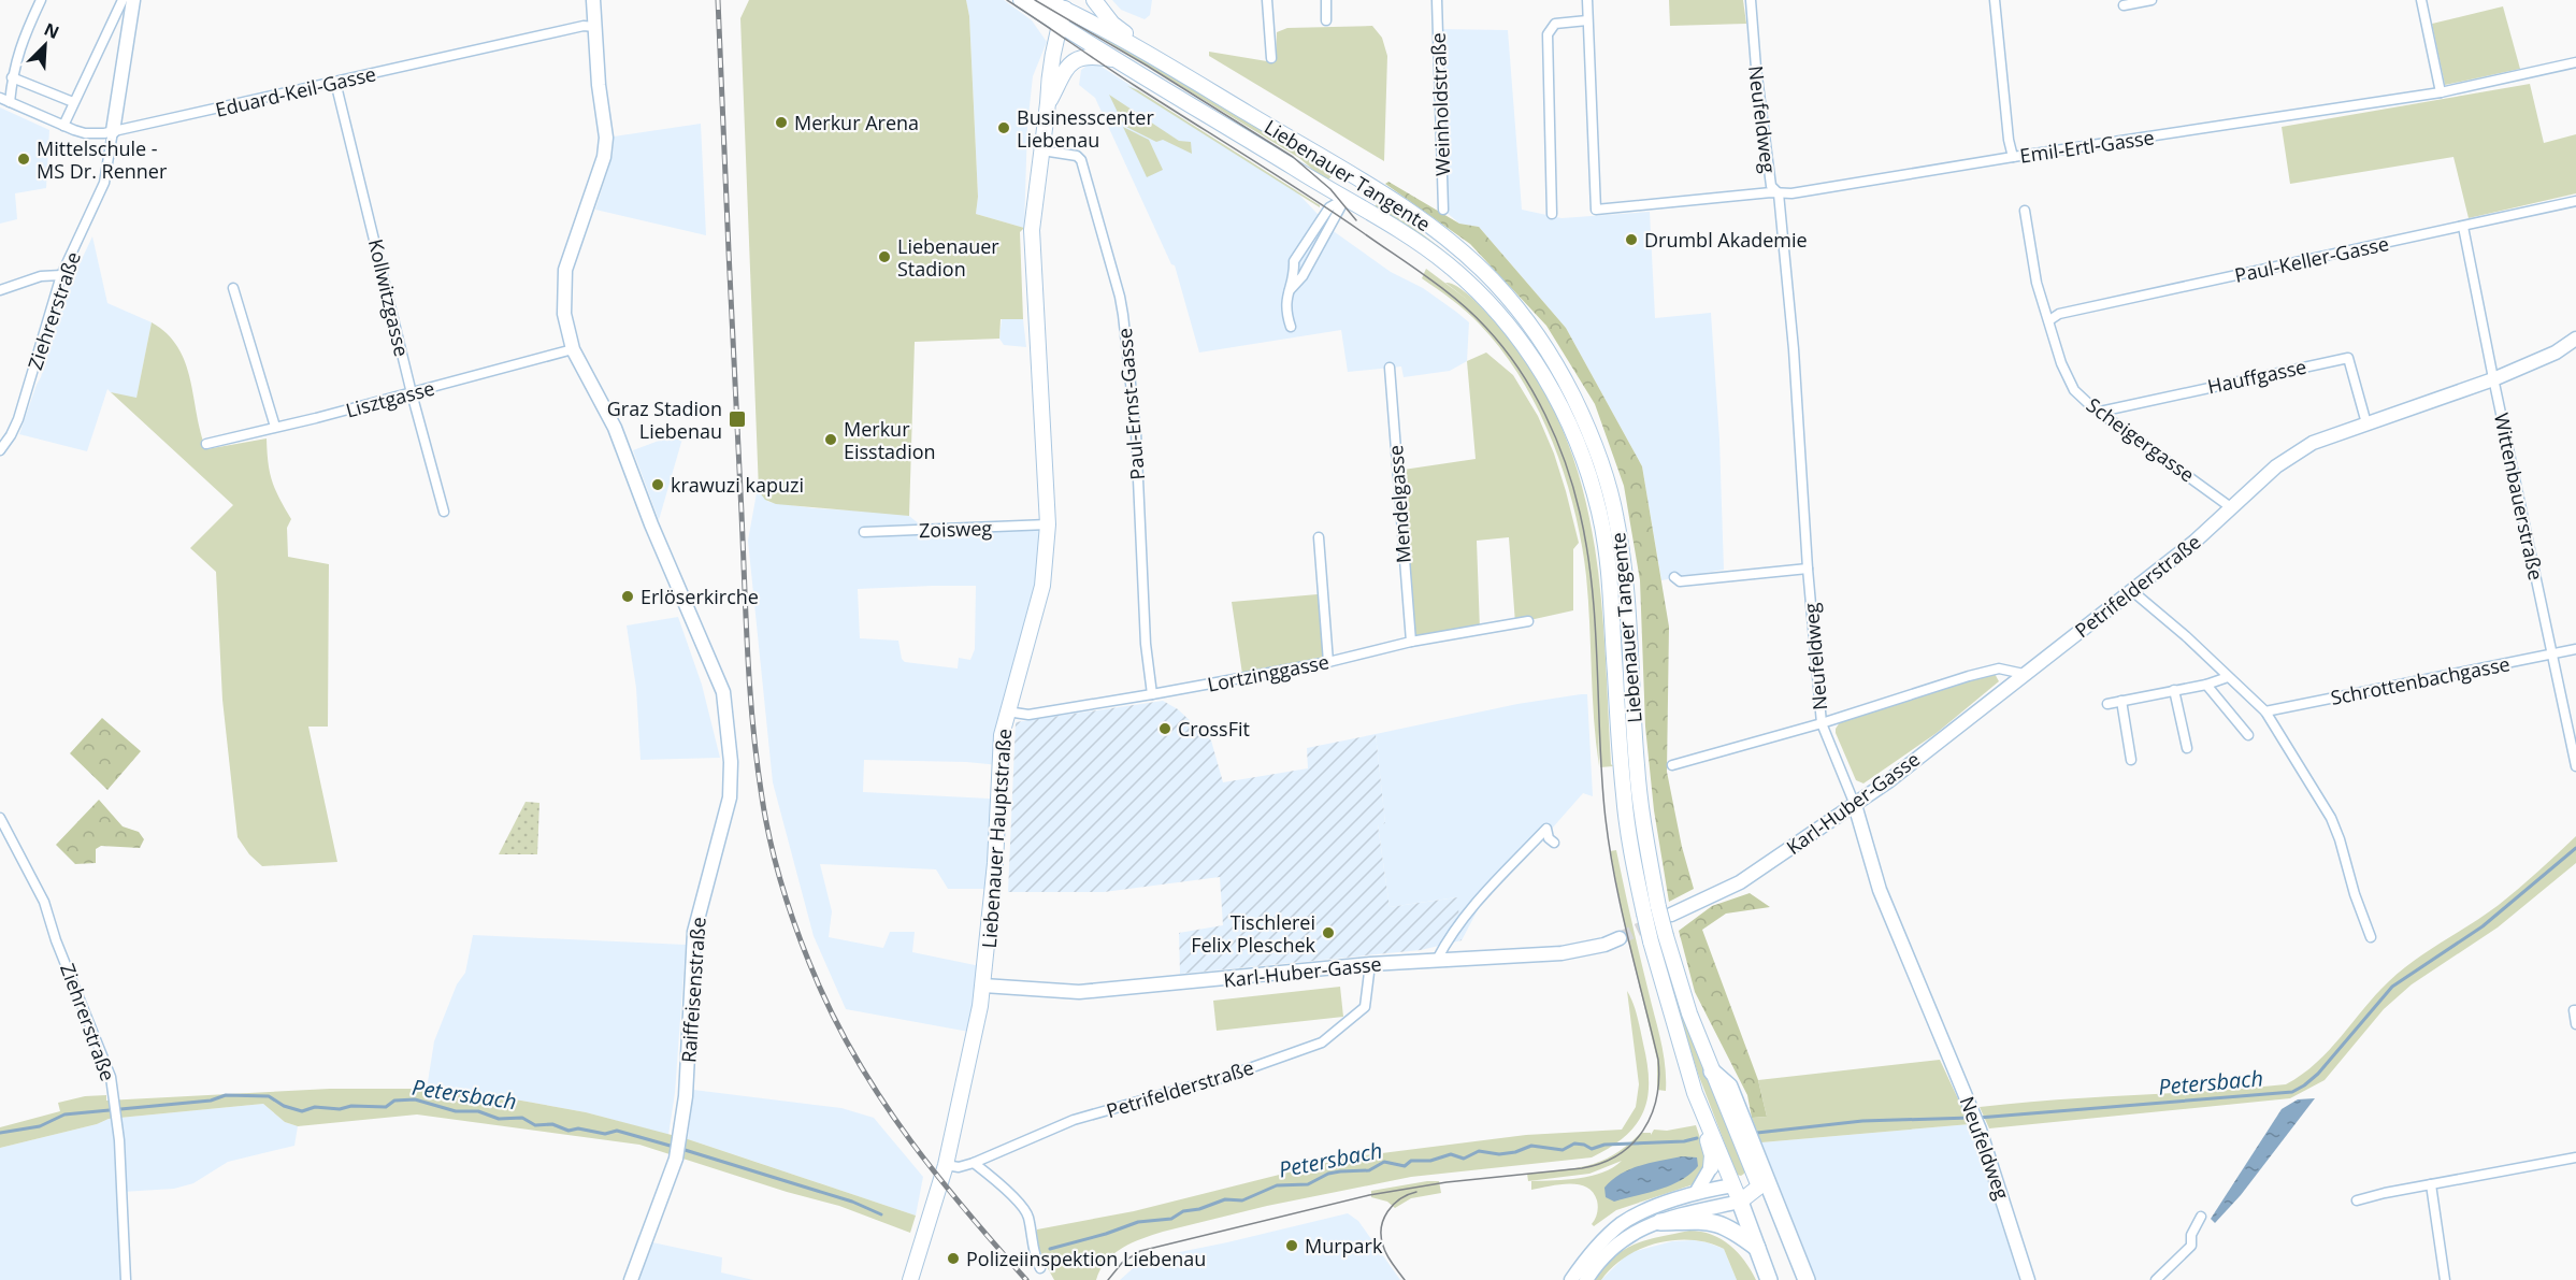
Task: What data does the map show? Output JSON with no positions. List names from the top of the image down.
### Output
{
  "streets": {
    "main road": [
      "Neufeldweg",
      "Liebenauer Tangente",
      "Petrifelderstraße",
      "Karl-Huber-Gasse",
      "Liebenauer Hauptstraße",
      "Raiffeisenstraße"
    ],
    "street": [
      "Eduard-Keil-Gasse",
      "Weinholdstraße",
      "Emil-Ertl-Gasse",
      "Paul-Keller-Gasse",
      "Kollwitzgasse",
      "Ziehrerstraße",
      "Hauffgasse",
      "Lisztgasse",
      "Paul-Ernst-Gasse",
      "Scheigergasse",
      "Wittenbauerstraße",
      "Mendelgasse",
      "Zoisweg",
      "Lortzinggasse",
      "Schrottenbachgasse"
    ]
  },
  "crossings": [
    ["Eduard-Keil-Gasse", "Kollwitzgasse"],
    ["Eduard-Keil-Gasse", "Ziehrerstraße"],
    ["Eduard-Keil-Gasse", "Raiffeisenstraße"],
    ["Neufeldweg", "Emil-Ertl-Gasse"],
    ["Neufeldweg", "Karl-Huber-Gasse"],
    ["Liebenauer Tangente", "Karl-Huber-Gasse"],
    ["Liebenauer Tangente", "Liebenauer Hauptstraße"],
    ["Paul-Keller-Gasse", "Scheigergasse"],
    ["Paul-Keller-Gasse", "Wittenbauerstraße"],
    ["Kollwitzgasse", "Lisztgasse"],
    ["Hauffgasse", "Scheigergasse"],
    ["Hauffgasse", "Petrifelderstraße"],
    ["Lisztgasse", "Raiffeisenstraße"],
    ["Paul-Ernst-Gasse", "Lortzinggasse"],
    ["Paul-Ernst-Gasse", "Liebenauer Hauptstraße"],
    ["Scheigergasse", "Petrifelderstraße"],
    ["Wittenbauerstraße", "Petrifelderstraße"],
    ["Wittenbauerstraße", "Schrottenbachgasse"],
    ["Mendelgasse", "Lortzinggasse"],
    ["Zoisweg", "Liebenauer Hauptstraße"],
    ["Petrifelderstraße", "Karl-Huber-Gasse"],
    ["Petrifelderstraße", "Liebenauer Hauptstraße"],
    ["Lortzinggasse", "Liebenauer Hauptstraße"],
    ["Karl-Huber-Gasse", "Liebenauer Hauptstraße"]
  ],
  "water": ["Petersbach"],
  "places": {
    "other": [
      "Merkur Arena",
      "Businesscenter Liebenau",
      "Mittelschule - MS Dr. Renner",
      "Drumbl Akademie",
      "Liebenauer Stadion",
      "Merkur Eisstadion",
      "krawuzi kapuzi",
      "Erlöserkirche",
      "CrossFit",
      "Tischlerei Felix Pleschek",
      "Murpark",
      "Polizeiinspektion Liebenau"
    ],
    "transit": ["Graz Stadion Liebenau"]
  },
  "north": "top right"
}
